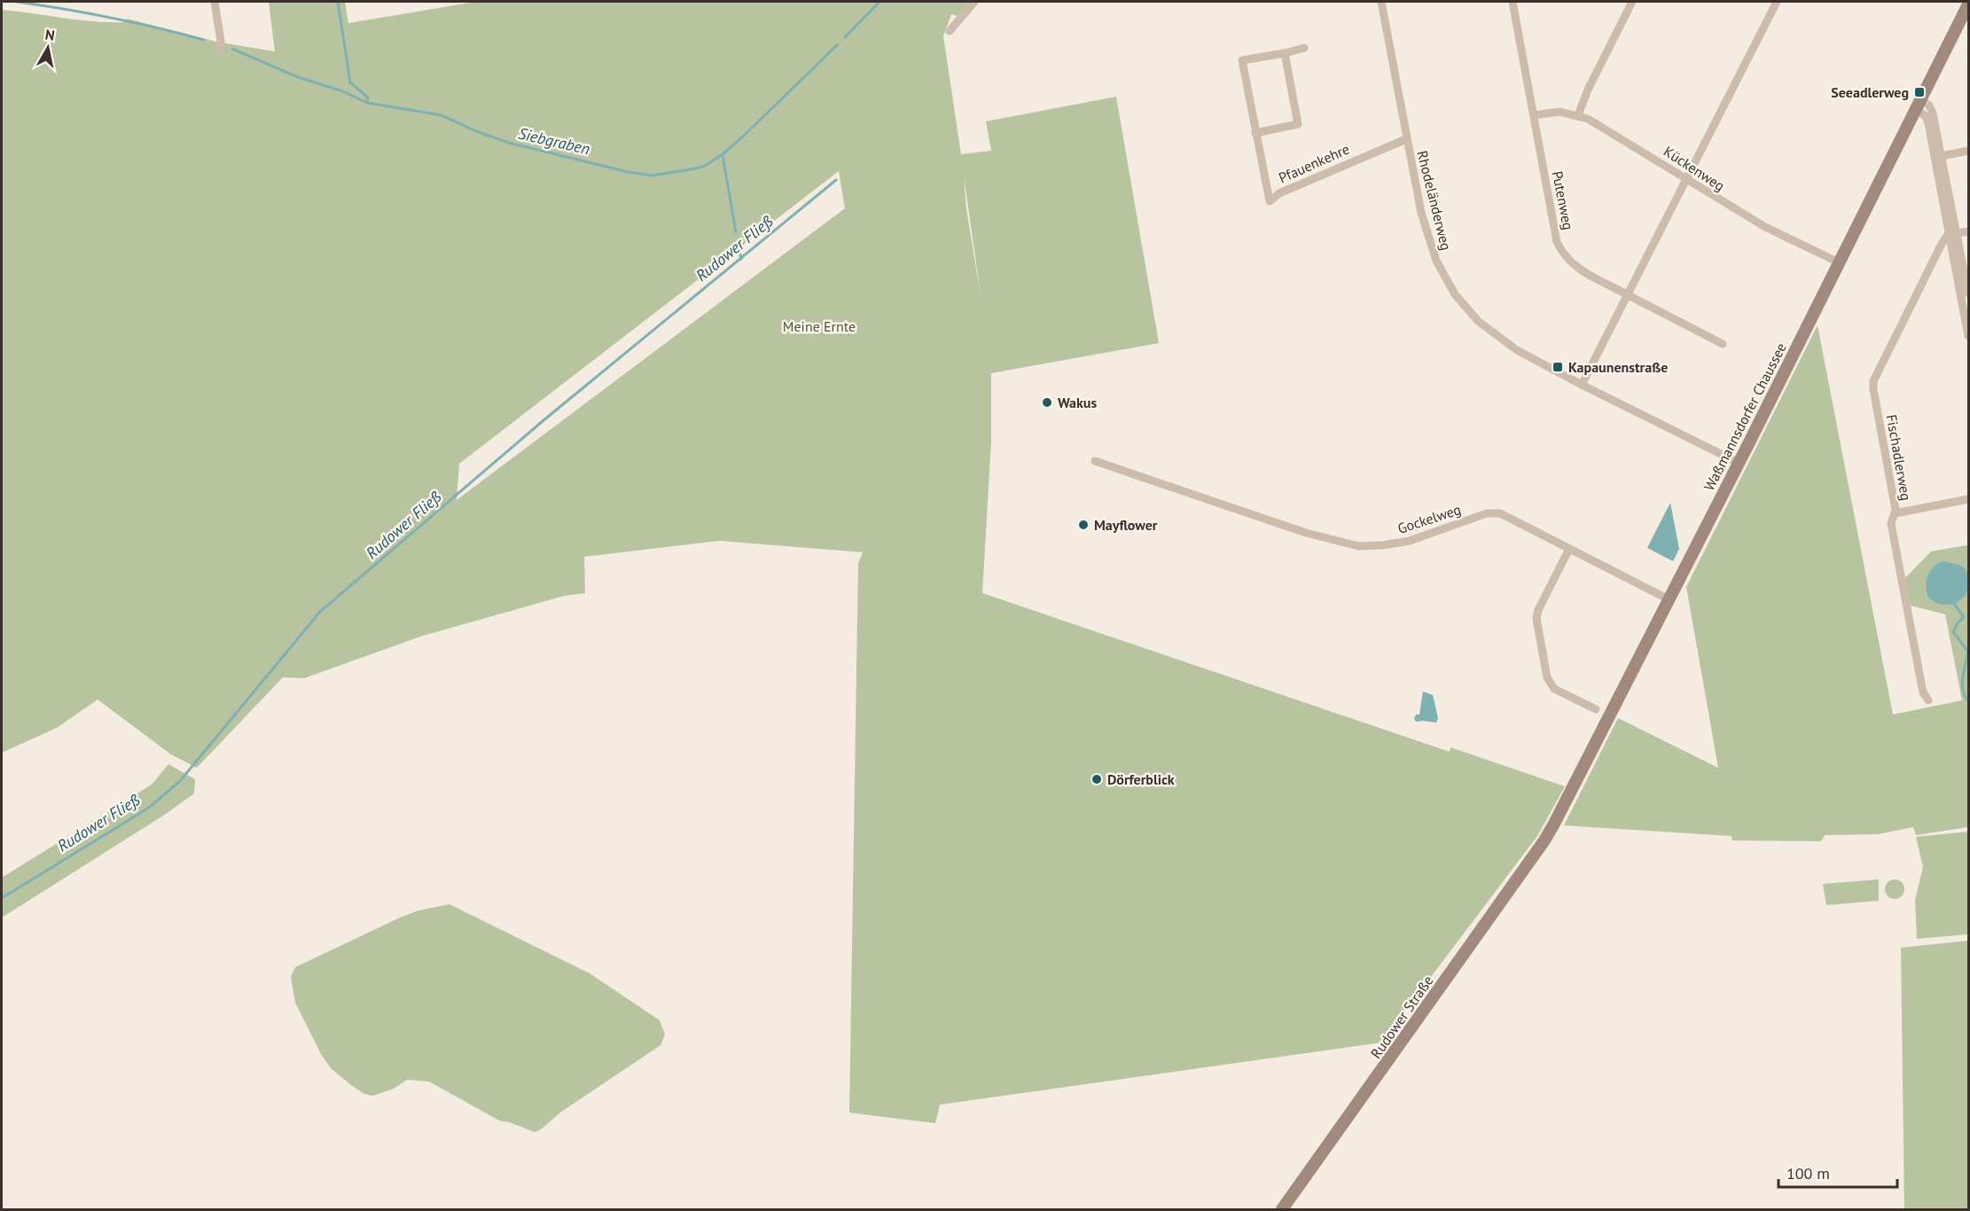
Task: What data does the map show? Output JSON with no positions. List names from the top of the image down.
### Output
{
  "streets": {
    "street": [
      "Pfauenkehre",
      "Kückenweg",
      "Rhodeländerweg",
      "Putenweg",
      "Waßmannsdorfer Chaussee",
      "Fischadlerweg",
      "Gockelweg",
      "Rudower Straße"
    ]
  },
  "crossings": [
    ["Pfauenkehre", "Rhodeländerweg"],
    ["Kückenweg", "Putenweg"],
    ["Kückenweg", "Waßmannsdorfer Chaussee"],
    ["Rhodeländerweg", "Waßmannsdorfer Chaussee"],
    ["Waßmannsdorfer Chaussee", "Gockelweg"],
    ["Waßmannsdorfer Chaussee", "Rudower Straße"]
  ],
  "water": ["Siebgraben", "Rudower Fließ"],
  "parks": ["Meine Ernte"],
  "places": {
    "transit": ["Seeadlerweg", "Kapaunenstraße"],
    "other": ["Wakus", "Mayflower", "Dörferblick"]
  },
  "scale_bar": "100 m",
  "north": "top"
}
